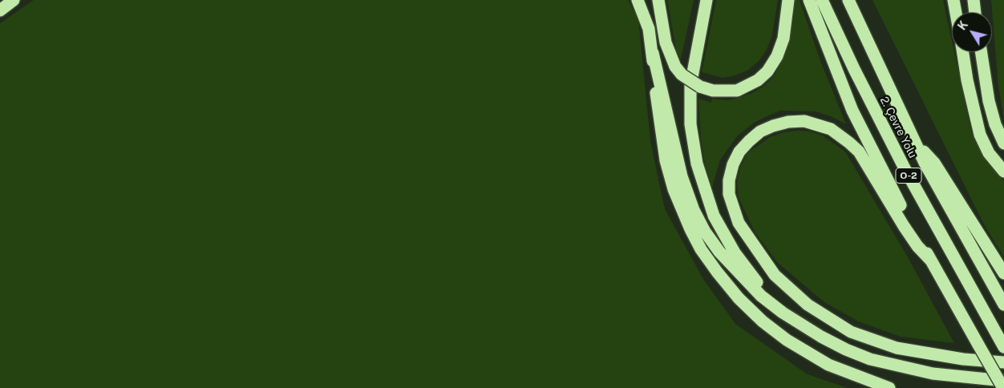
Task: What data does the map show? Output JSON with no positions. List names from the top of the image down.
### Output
{
  "streets": {
    "highway": ["2. Çevre Yolu", "O-2"]
  },
  "north": "top left"
}
